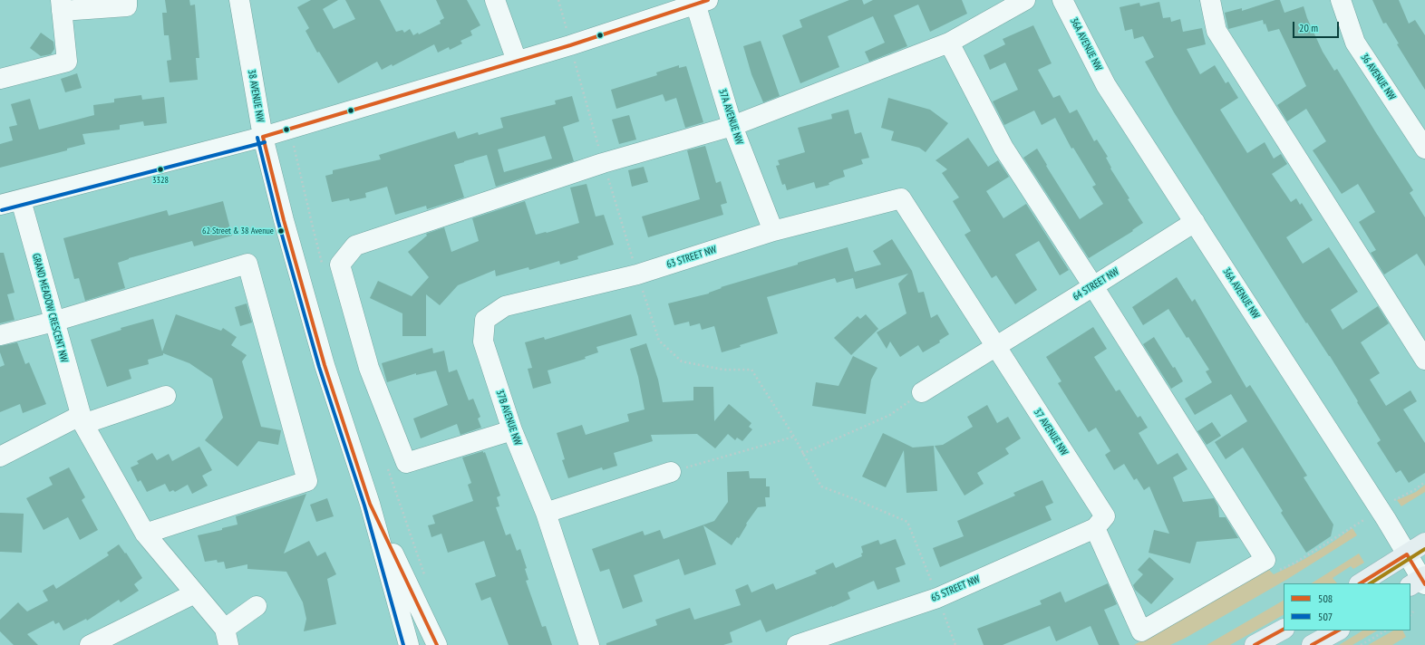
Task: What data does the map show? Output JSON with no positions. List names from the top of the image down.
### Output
{
  "streets": {
    "street": [
      "36A AVENUE NW",
      "36 AVENUE NW",
      "38 AVENUE NW",
      "37A AVENUE NW",
      "63 STREET NW",
      "64 STREET NW",
      "GRAND MEADOW CRESCENT NW",
      "37B AVENUE NW",
      "37 AVENUE NW",
      "65 STREET NW"
    ]
  },
  "crossings": [
    ["36A AVENUE NW", "64 STREET NW"],
    ["37A AVENUE NW", "63 STREET NW"],
    ["63 STREET NW", "37B AVENUE NW"],
    ["63 STREET NW", "37 AVENUE NW"],
    ["64 STREET NW", "37 AVENUE NW"],
    ["37 AVENUE NW", "65 STREET NW"]
  ],
  "places": ["3328", "62 Street & 38 Avenue"],
  "lines": ["transit line 508", "transit line 507"],
  "legend": ["508", "507"],
  "scale_bar": "20 m"
}
